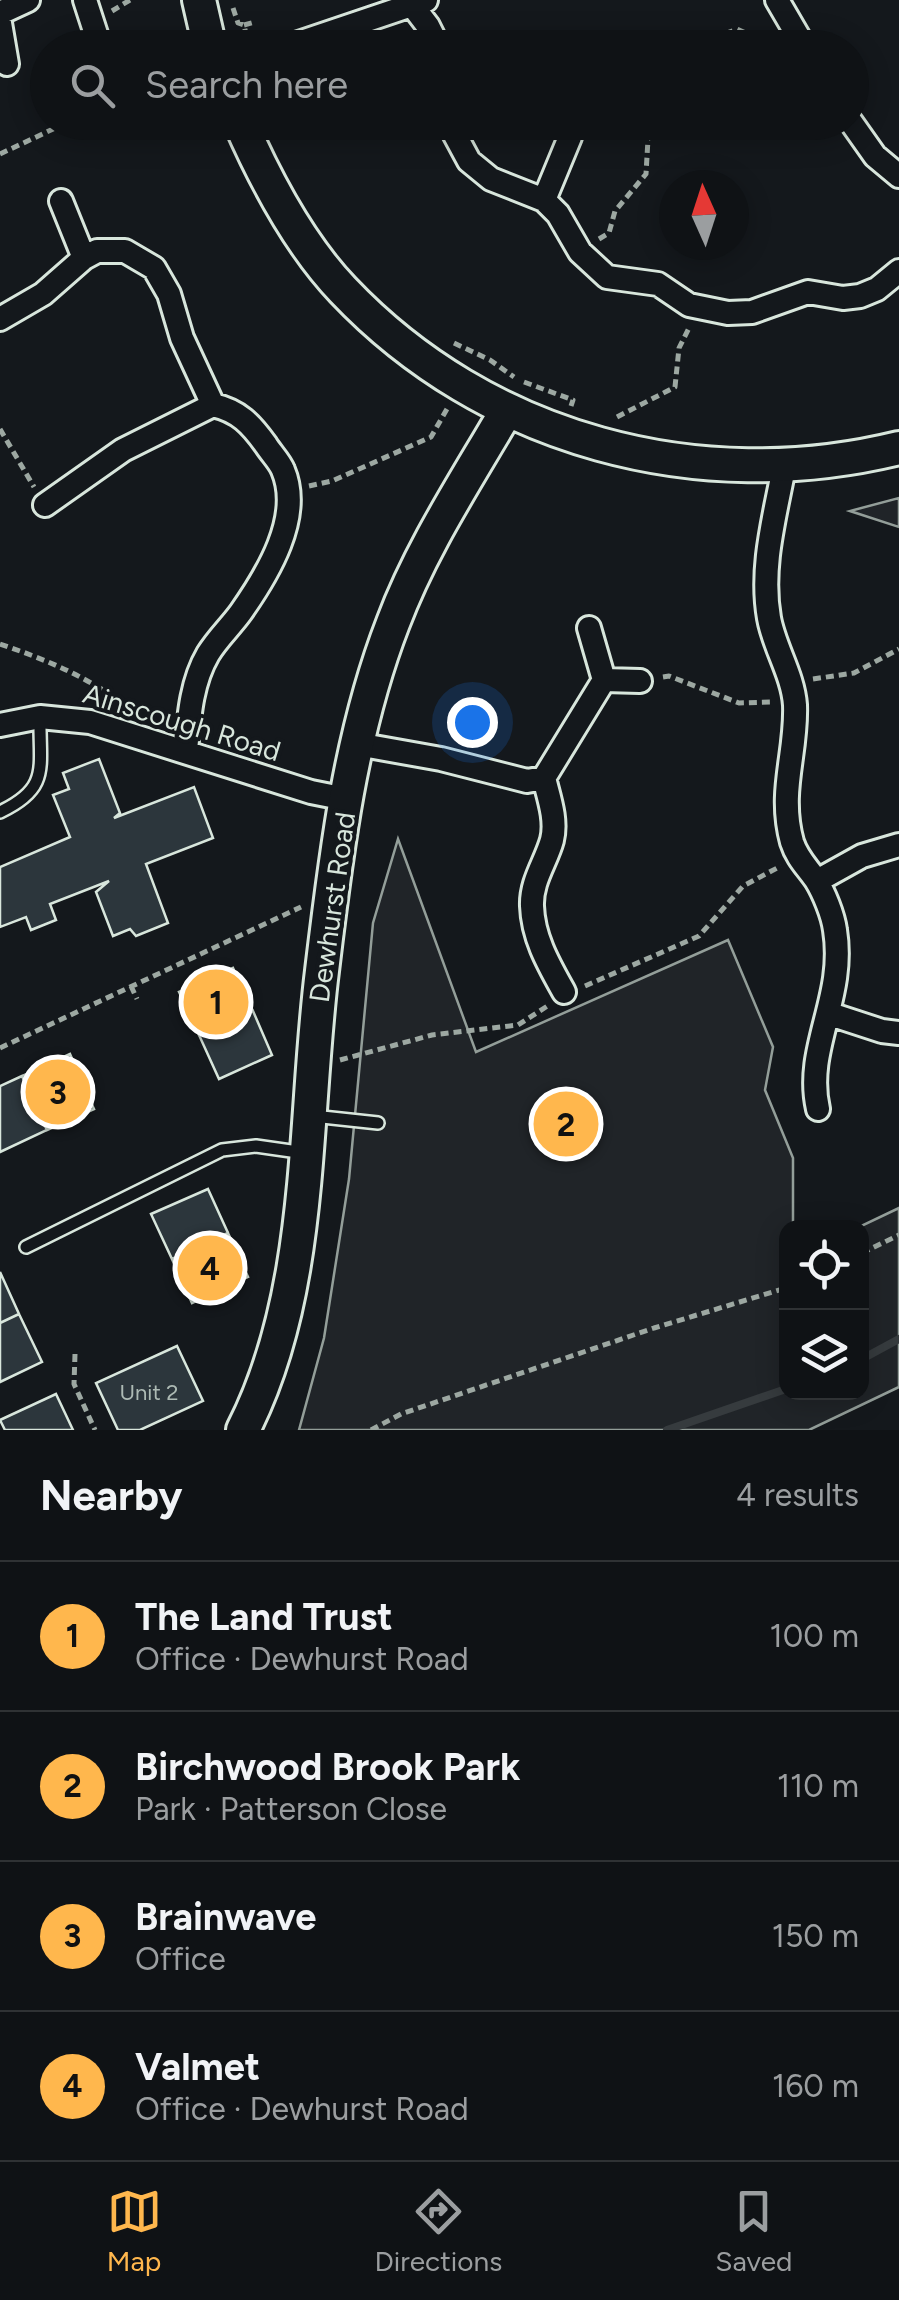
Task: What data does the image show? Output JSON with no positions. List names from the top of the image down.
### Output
{
  "streets": {
    "street": ["Ainscough Road", "Dewhurst Road"]
  },
  "crossings": [
    ["Ainscough Road", "Dewhurst Road"]
  ],
  "house_numbers": ["Unit 2"],
  "north": "top",
  "page": {
    "search": "Search here",
    "pins": [
      "1",
      "3",
      "2",
      "4"
    ],
    "heading": ["Nearby", "4 results"],
    "list": [
      {
        "mark": "1",
        "name": "The Land Trust",
        "note": "Office · Dewhurst Road",
        "value": "100 m"
      },
      {
        "mark": "2",
        "name": "Birchwood Brook Park",
        "note": "Park · Patterson Close",
        "value": "110 m"
      },
      {
        "mark": "3",
        "name": "Brainwave",
        "note": "Office",
        "value": "150 m"
      },
      {
        "mark": "4",
        "name": "Valmet",
        "note": "Office · Dewhurst Road",
        "value": "160 m"
      }
    ],
    "nav": ["Map", "Directions", "Saved"]
  }
}
